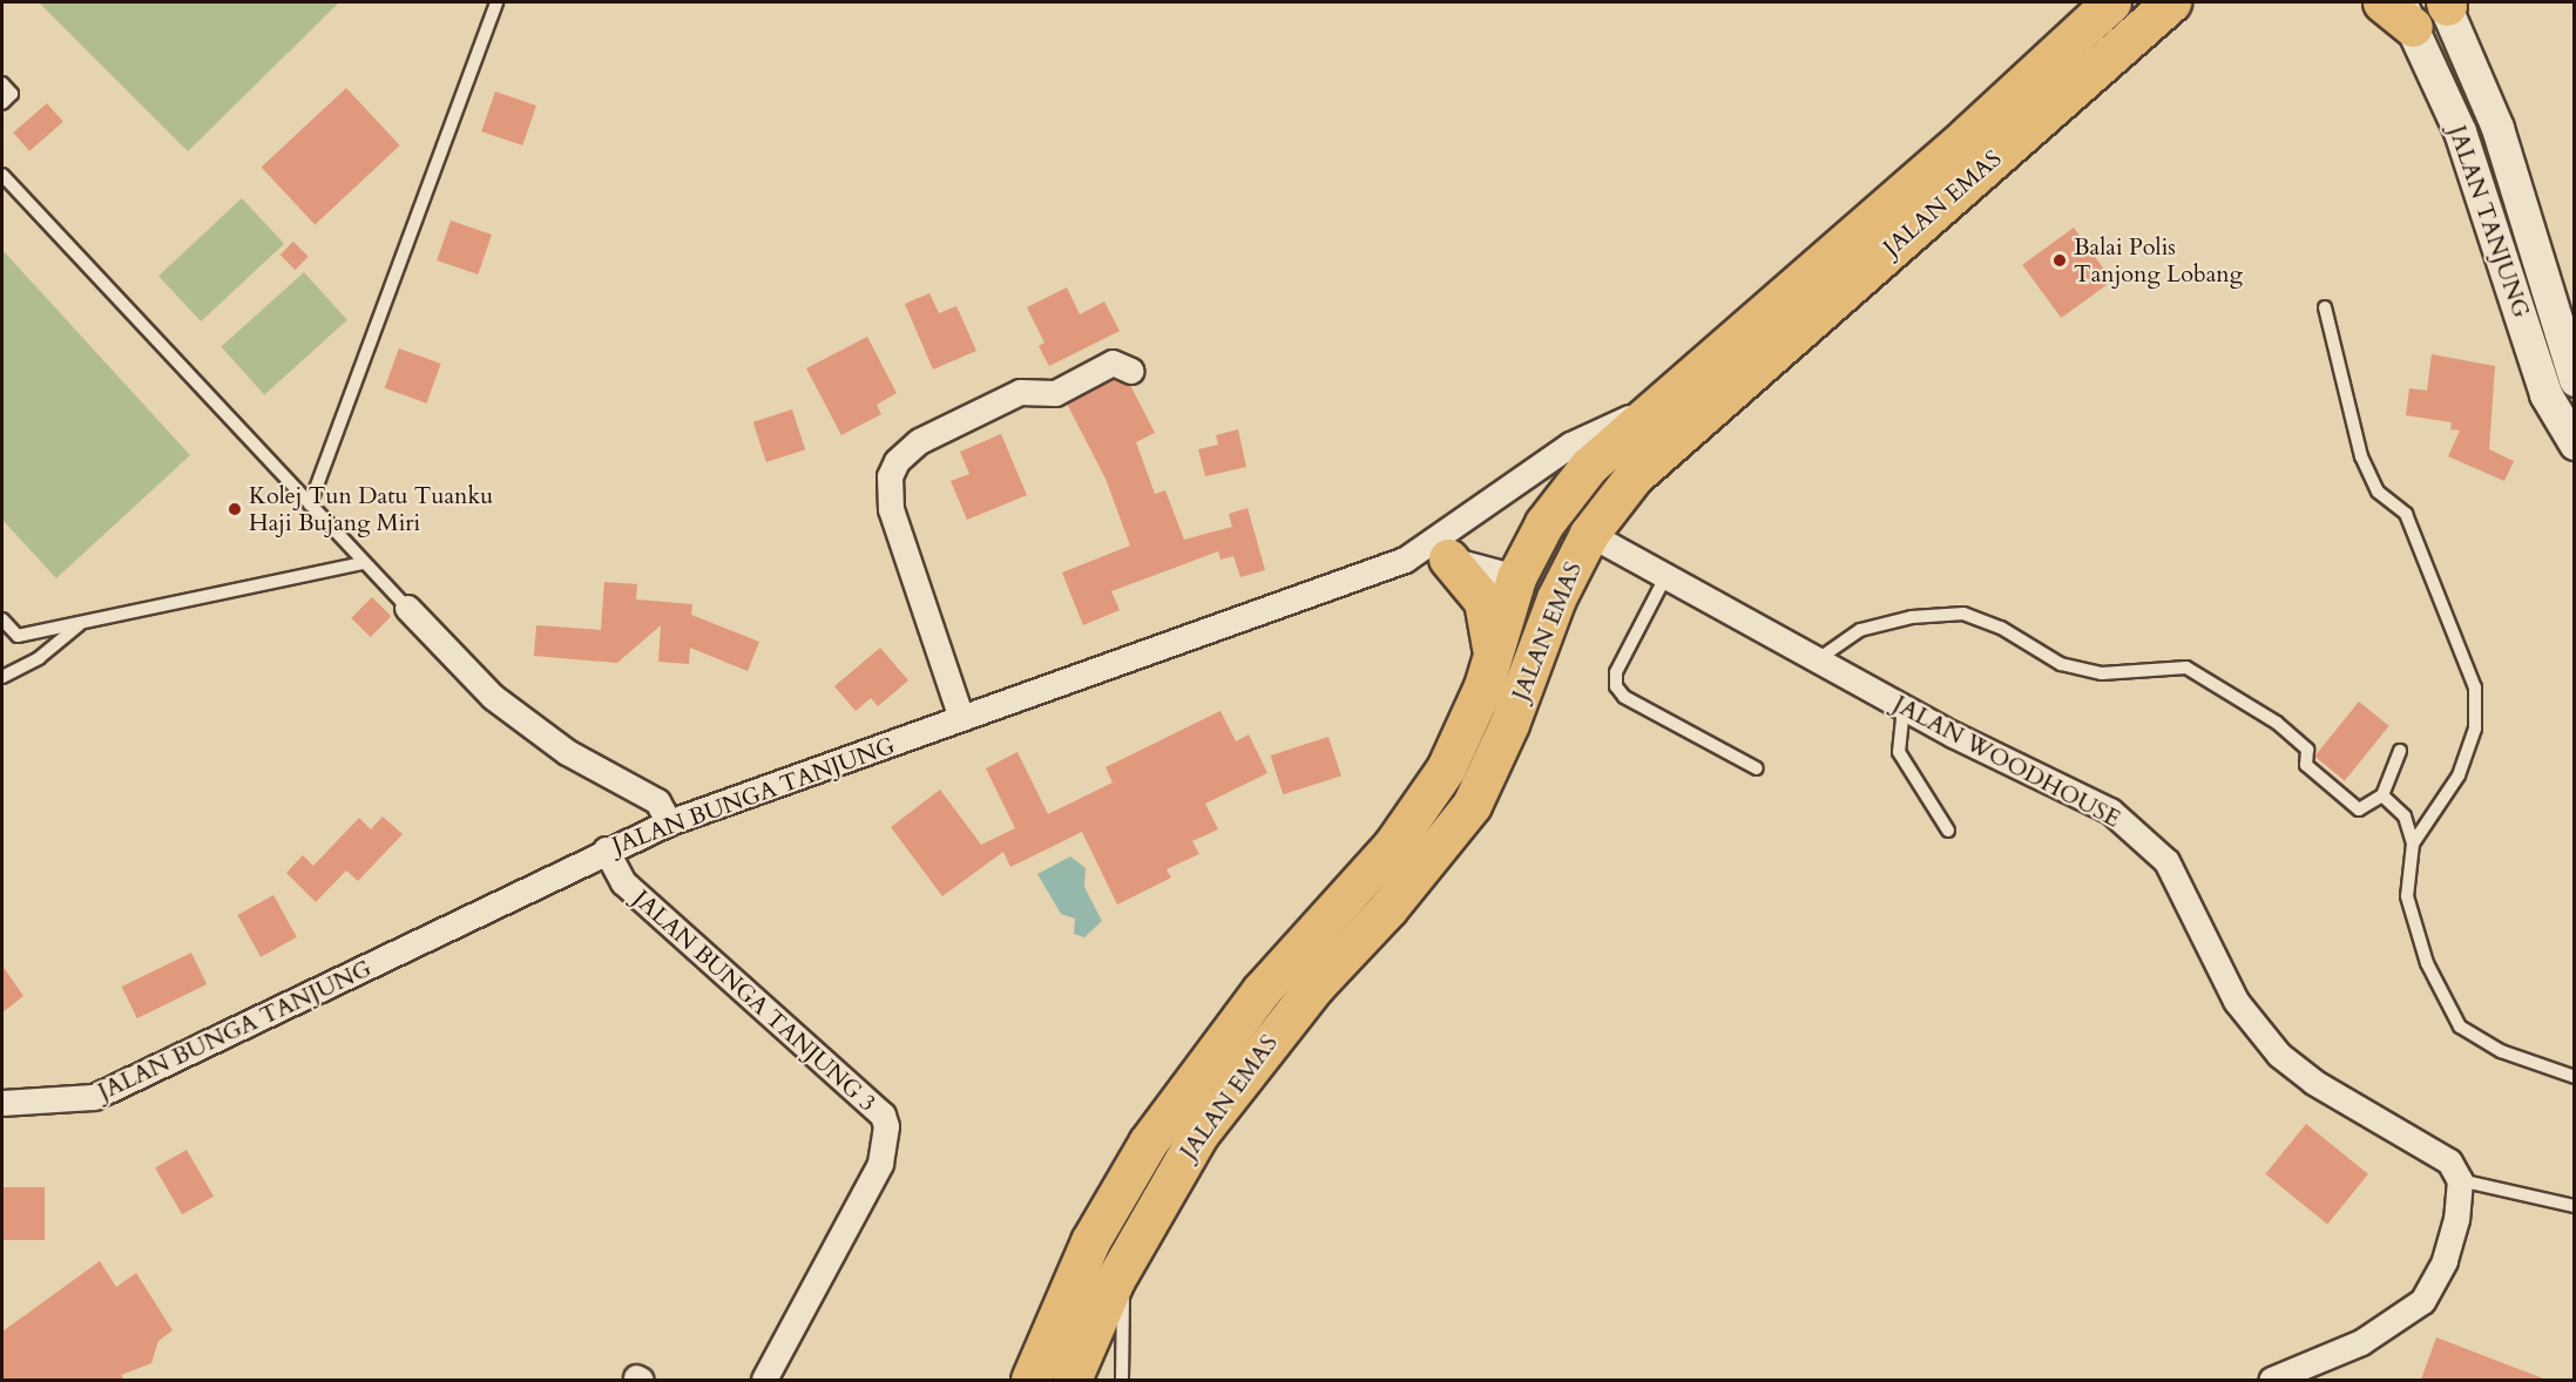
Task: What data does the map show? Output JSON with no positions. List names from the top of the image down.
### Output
{
  "streets": {
    "main road": ["JALAN EMAS"],
    "street": [
      "JALAN TANJUNG",
      "JALAN WOODHOUSE",
      "JALAN BUNGA TANJUNG",
      "JALAN BUNGA TANJUNG 3"
    ]
  },
  "crossings": [
    ["JALAN EMAS", "JALAN WOODHOUSE"],
    ["JALAN BUNGA TANJUNG", "JALAN BUNGA TANJUNG 3"]
  ],
  "places": ["Balai Polis Tanjong Lobang", "Kolej Tun Datu Tuanku Haji Bujang Miri"]
}
